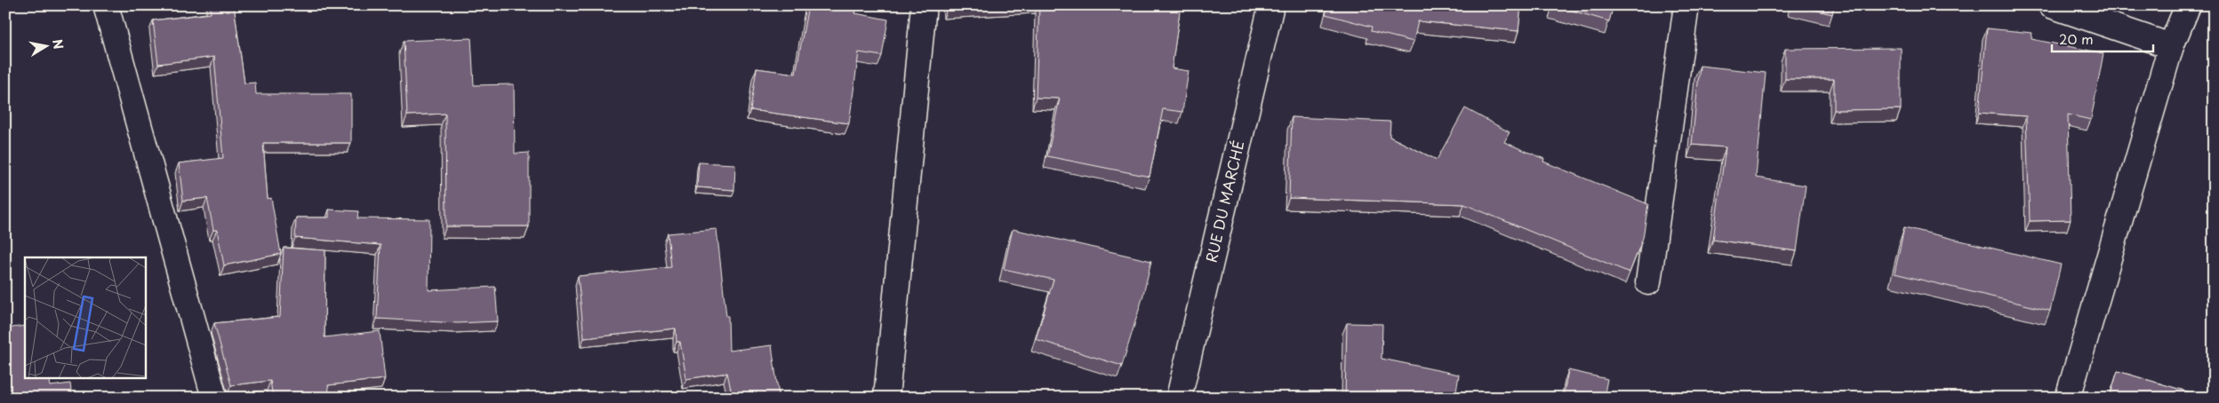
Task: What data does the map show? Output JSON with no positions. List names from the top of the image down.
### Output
{
  "streets": {
    "street": ["RUE DU MARCHÉ"]
  },
  "scale_bar": "20 m",
  "north": "right"
}
